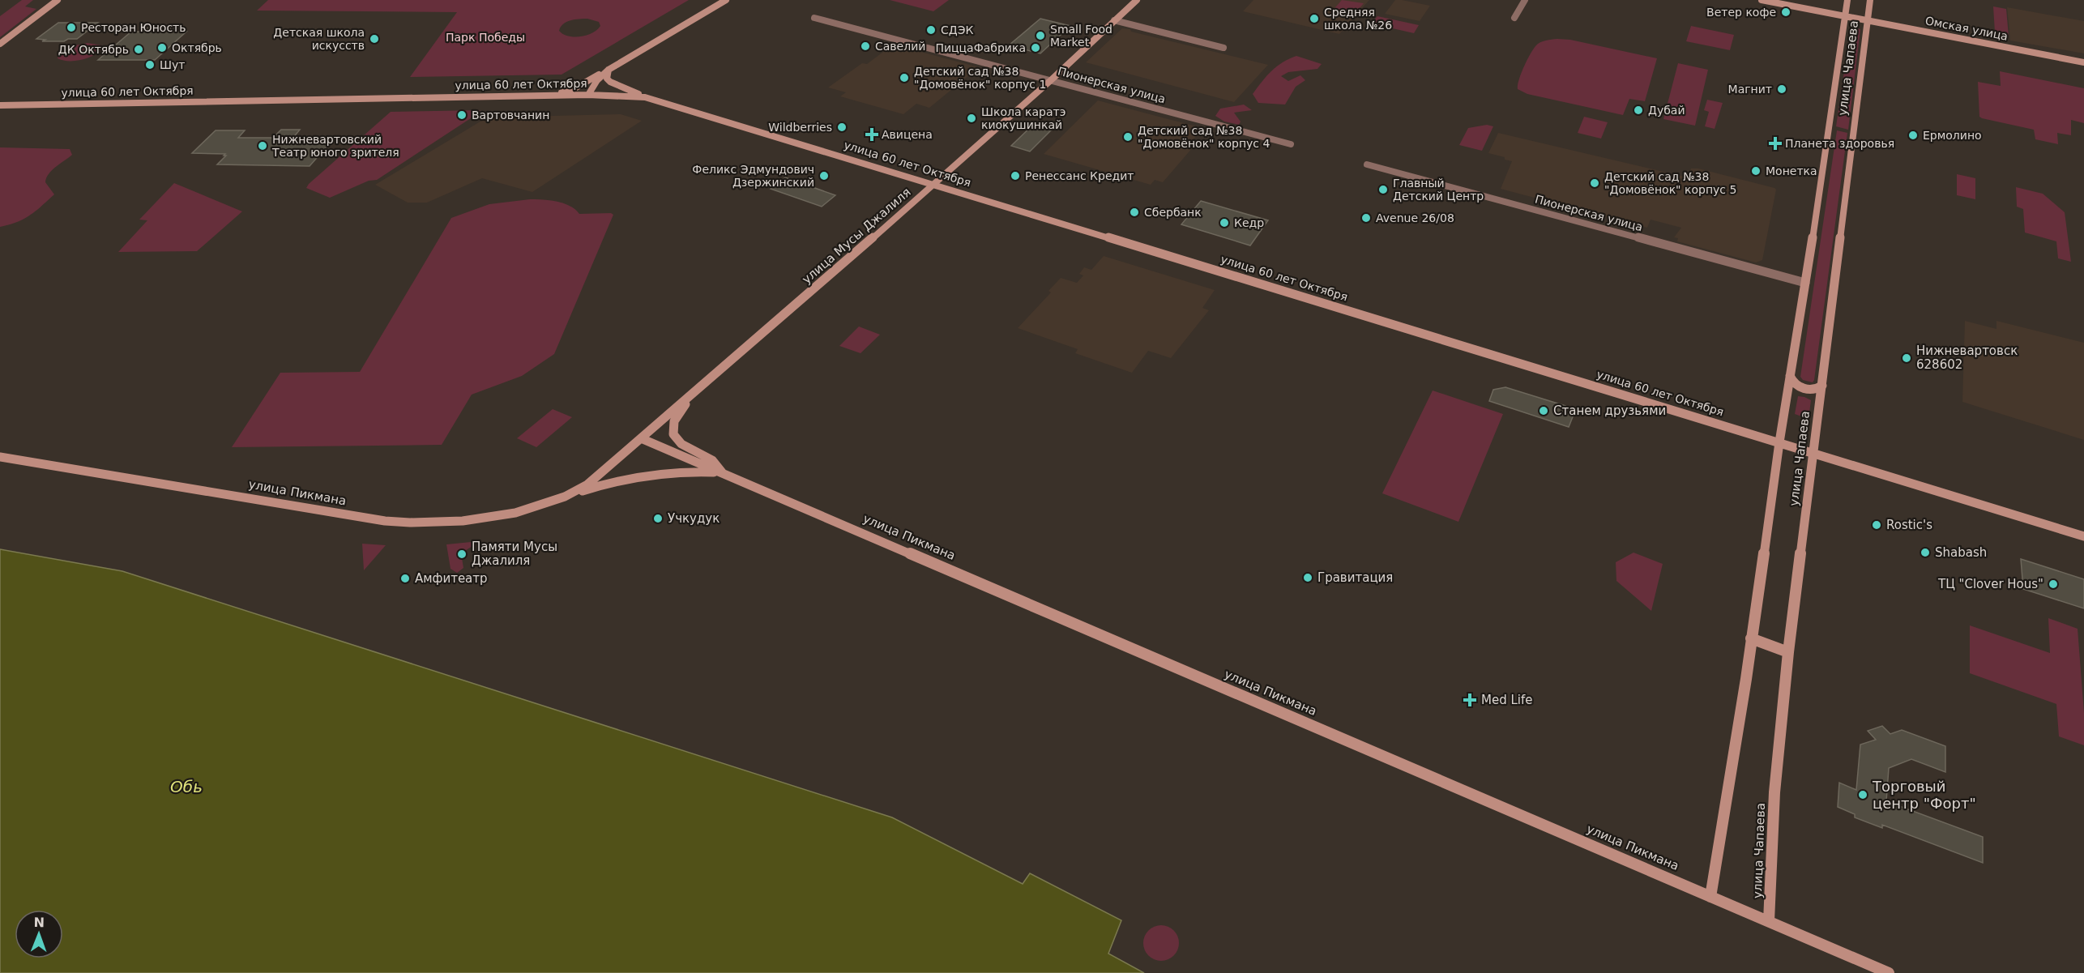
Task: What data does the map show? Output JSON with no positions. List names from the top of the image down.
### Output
{
  "streets": {
    "main road": [
      "Омская улица",
      "улица Чапаева",
      "улица 60 лет Октября",
      "улица Мусы Джалиля",
      "улица Пикмана"
    ],
    "street": ["Пионерская улица"]
  },
  "crossings": [
    ["Омская улица", "улица Чапаева"],
    ["улица Чапаева", "улица 60 лет Октября"],
    ["улица Чапаева", "Пионерская улица"],
    ["улица Чапаева", "улица Пикмана"],
    ["улица 60 лет Октября", "улица Мусы Джалиля"],
    ["Пионерская улица", "улица Мусы Джалиля"],
    ["улица Мусы Джалиля", "улица Пикмана"]
  ],
  "water": ["Обь"],
  "parks": ["Парк Победы"],
  "places": {
    "other": [
      "Ветер кофе",
      "Средняя школа №26",
      "Ресторан Юность",
      "СДЭК",
      "Small Food Market",
      "Детская школа искусств",
      "Савелий",
      "Октябрь",
      "ПиццаФабрика",
      "ДК Октябрь",
      "Шут",
      "Детский сад №38 \"Домовёнок\" корпус 1",
      "Магнит",
      "Дубай",
      "Вартовчанин",
      "Школа каратэ киокушинкай",
      "Wildberries",
      "Ермолино",
      "Детский сад №38 \"Домовёнок\" корпус 4",
      "Нижневартовский Театр юного зрителя",
      "Монетка",
      "Феликс Эдмундович Дзержинский",
      "Ренессанс Кредит",
      "Детский сад №38 \"Домовёнок\" корпус 5",
      "Главный Детский Центр",
      "Сбербанк",
      "Avenue 26/08",
      "Кедр",
      "Нижневартовск 628602",
      "Станем друзьями",
      "Учкудук",
      "Rostic's",
      "Shabash",
      "Памяти Мусы Джалиля",
      "Гравитация",
      "Амфитеатр",
      "ТЦ \"Clover Hous\"",
      "Торговый центр \"Форт\""
    ],
    "health": ["Авицена", "Планета здоровья", "Med Life"]
  },
  "north": "top"
}
